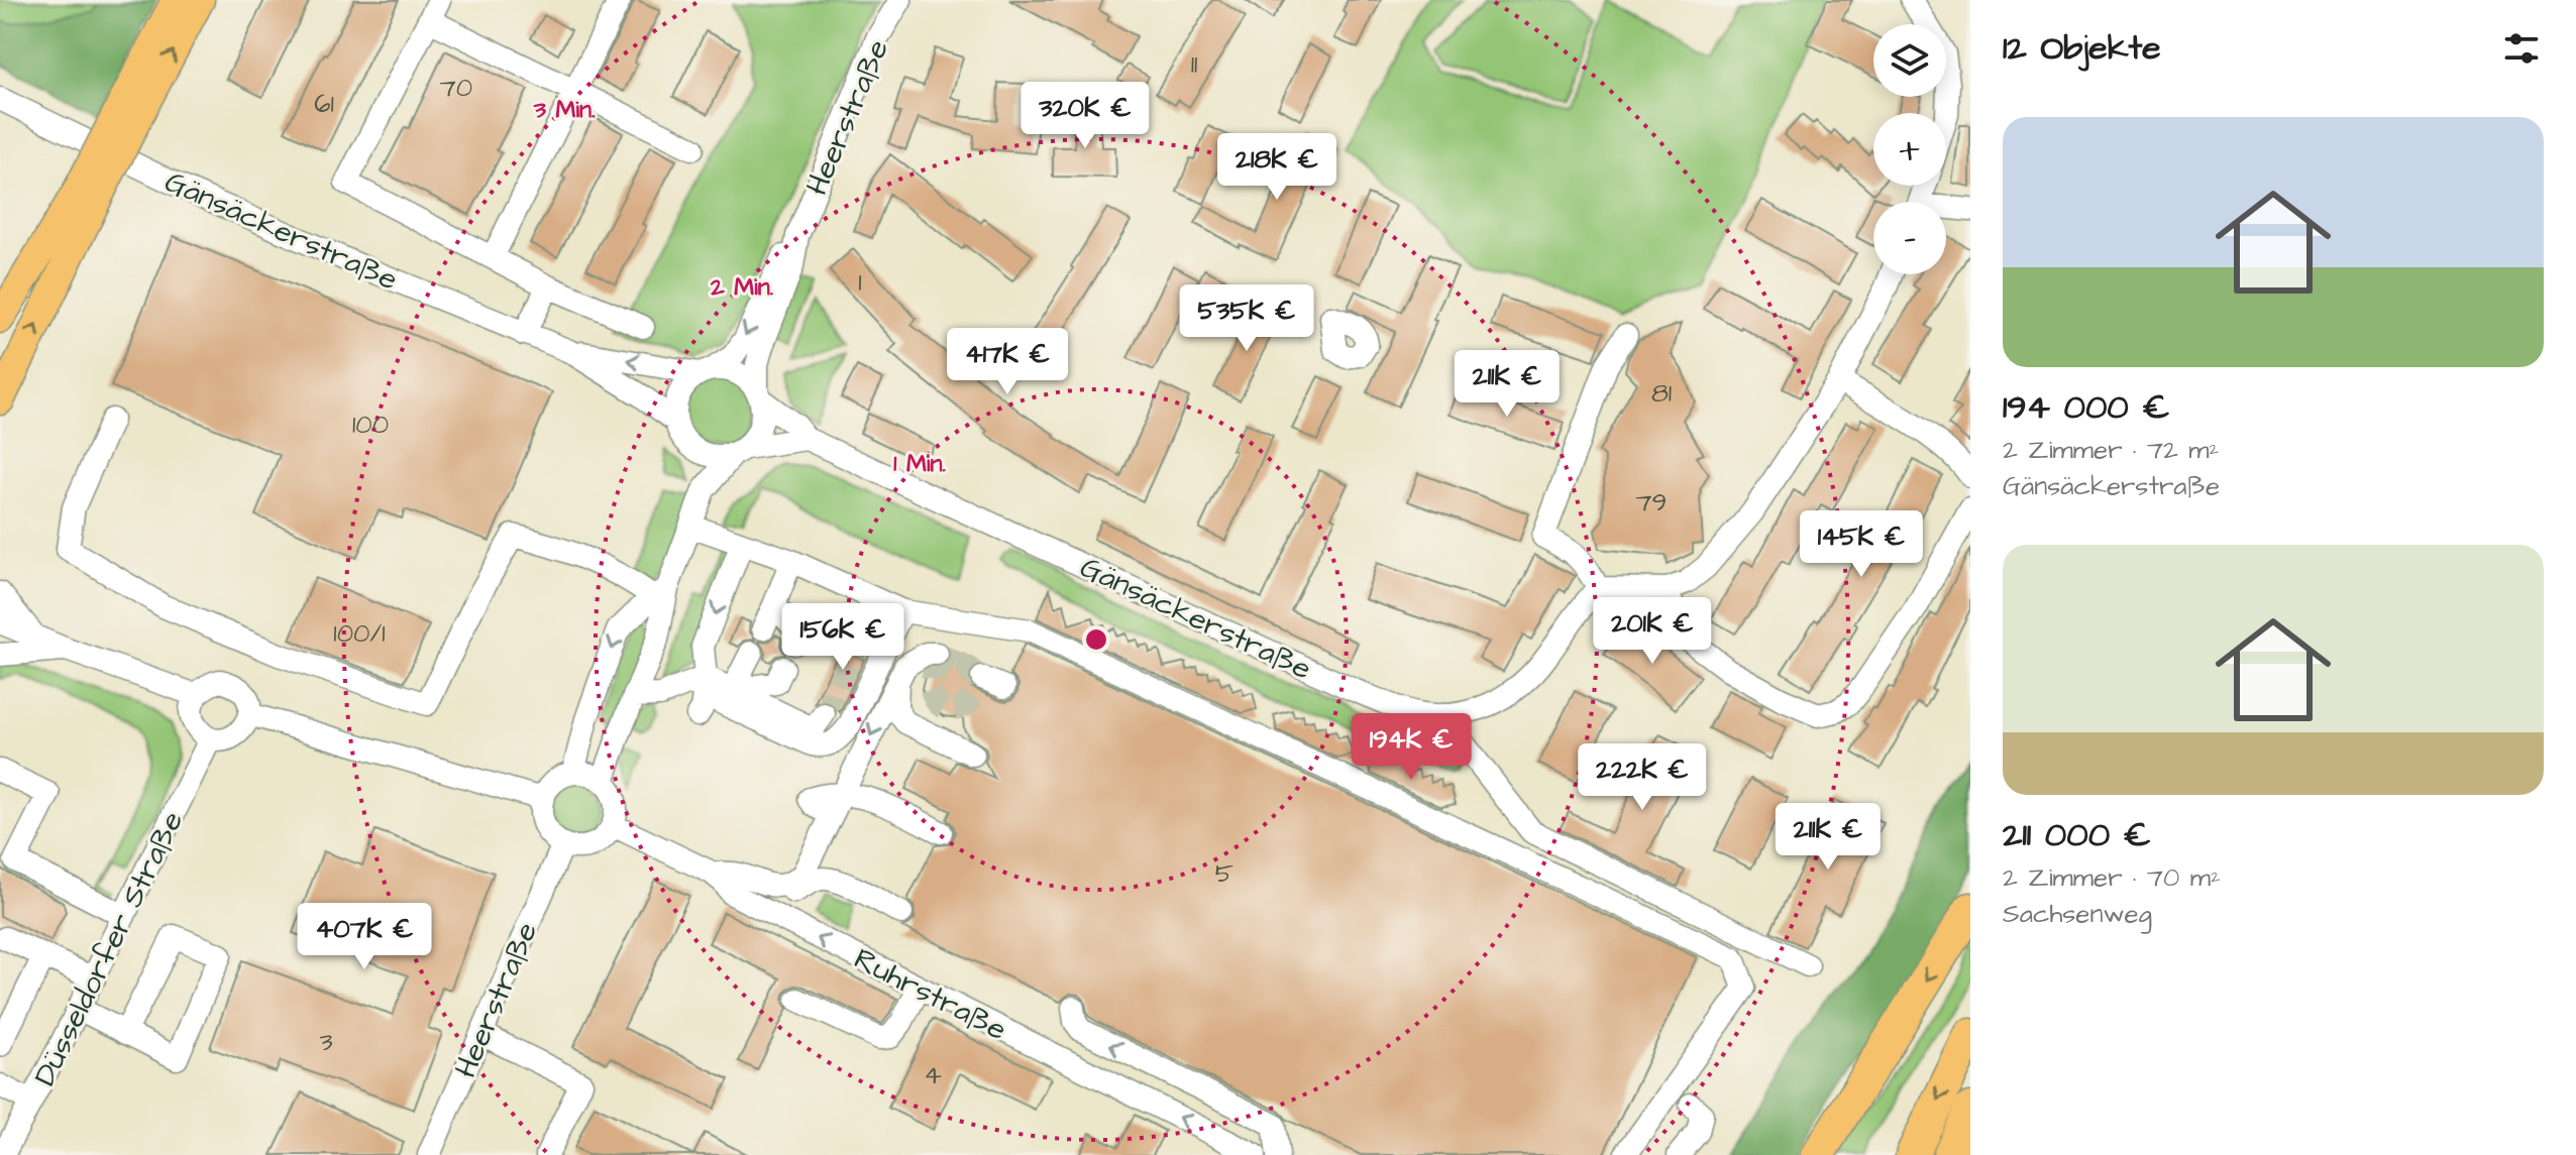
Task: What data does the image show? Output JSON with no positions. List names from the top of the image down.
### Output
{
  "streets": {
    "street": [
      "Heerstraße",
      "Gänsäckerstraße",
      "Düsseldorfer Straße",
      "Ruhrstraße"
    ]
  },
  "crossings": [
    ["Heerstraße", "Gänsäckerstraße"],
    ["Heerstraße", "Ruhrstraße"]
  ],
  "house_numbers": [
    "11",
    "70",
    "61",
    "1",
    "81",
    "100",
    "79",
    "100/1",
    "5",
    "3",
    "4"
  ],
  "page": {
    "heading": "12 Objekte",
    "map_buttons": ["+", "−"],
    "price": [
      "320K €",
      "218K €",
      "535K €",
      "417K €",
      "211K €",
      "145K €",
      "201K €",
      "156K €",
      "194K €",
      "222K €",
      "211K €",
      "407K €"
    ],
    "list": [
      {
        "name": "194 000 €",
        "note": "2 Zimmer · 72 m² · Gänsäckerstraße"
      },
      {
        "name": "211 000 €",
        "note": "2 Zimmer · 70 m² · Sachsenweg"
      }
    ]
  },
  "rings": ["3 Min.", "2 Min.", "1 Min."]
}
